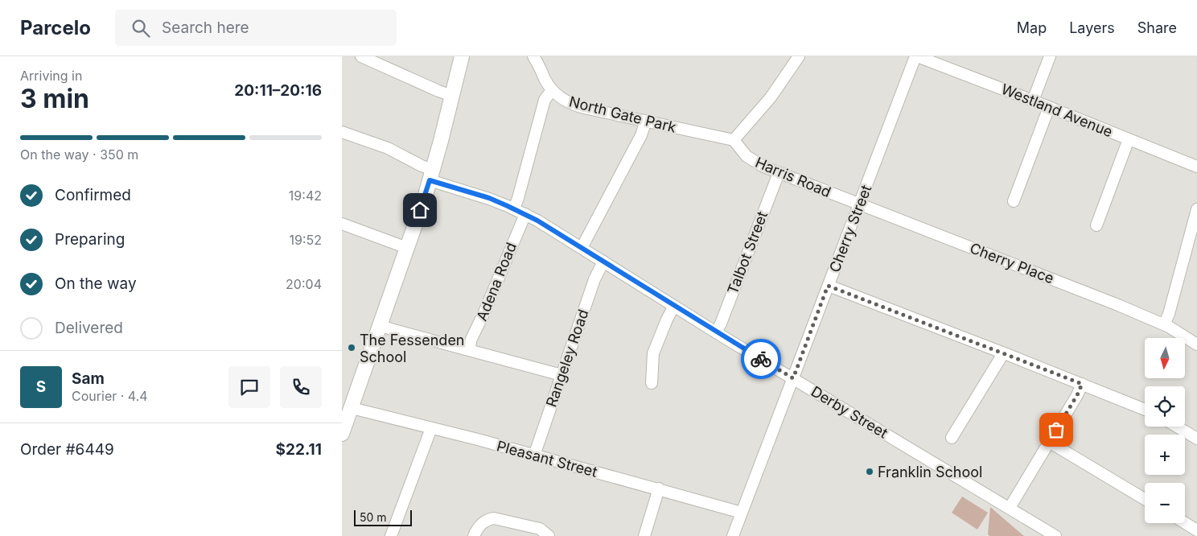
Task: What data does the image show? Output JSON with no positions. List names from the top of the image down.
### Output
{
  "streets": {
    "street": [
      "Westland Avenue",
      "North Gate Park",
      "Harris Road",
      "Cherry Street",
      "Talbot Street",
      "Cherry Place",
      "Adena Road",
      "Rangeley Road",
      "Derby Street",
      "Pleasant Street"
    ]
  },
  "crossings": [
    ["Westland Avenue", "Cherry Street"],
    ["North Gate Park", "Harris Road"],
    ["Harris Road", "Cherry Street"],
    ["Harris Road", "Talbot Street"],
    ["Harris Road", "Cherry Place"],
    ["Cherry Street", "Cherry Place"],
    ["Cherry Street", "Derby Street"],
    ["Cherry Street", "Pleasant Street"],
    ["Talbot Street", "Derby Street"],
    ["Adena Road", "Derby Street"],
    ["Rangeley Road", "Derby Street"],
    ["Rangeley Road", "Pleasant Street"]
  ],
  "places": ["The Fessenden School", "Franklin School"],
  "scale_bar": "50 m",
  "north": "bottom",
  "page": {
    "header": "Parcelo",
    "search": "Search here",
    "nav": ["Map", "Layers", "Share"],
    "heading": ["3 min", "Arriving in", "20:11–20:16"],
    "panel": [
      "Sam",
      "Courier · 4.4",
      "Order #6449",
      "$22.11"
    ],
    "bar": "On the way · 350 m",
    "list": [
      ["Confirmed", "19:42"],
      ["Preparing", "19:52"],
      ["On the way", "20:04"],
      "Delivered"
    ],
    "map_buttons": ["+", "−"],
    "round": "S",
    "scale": "50 m"
  }
}
